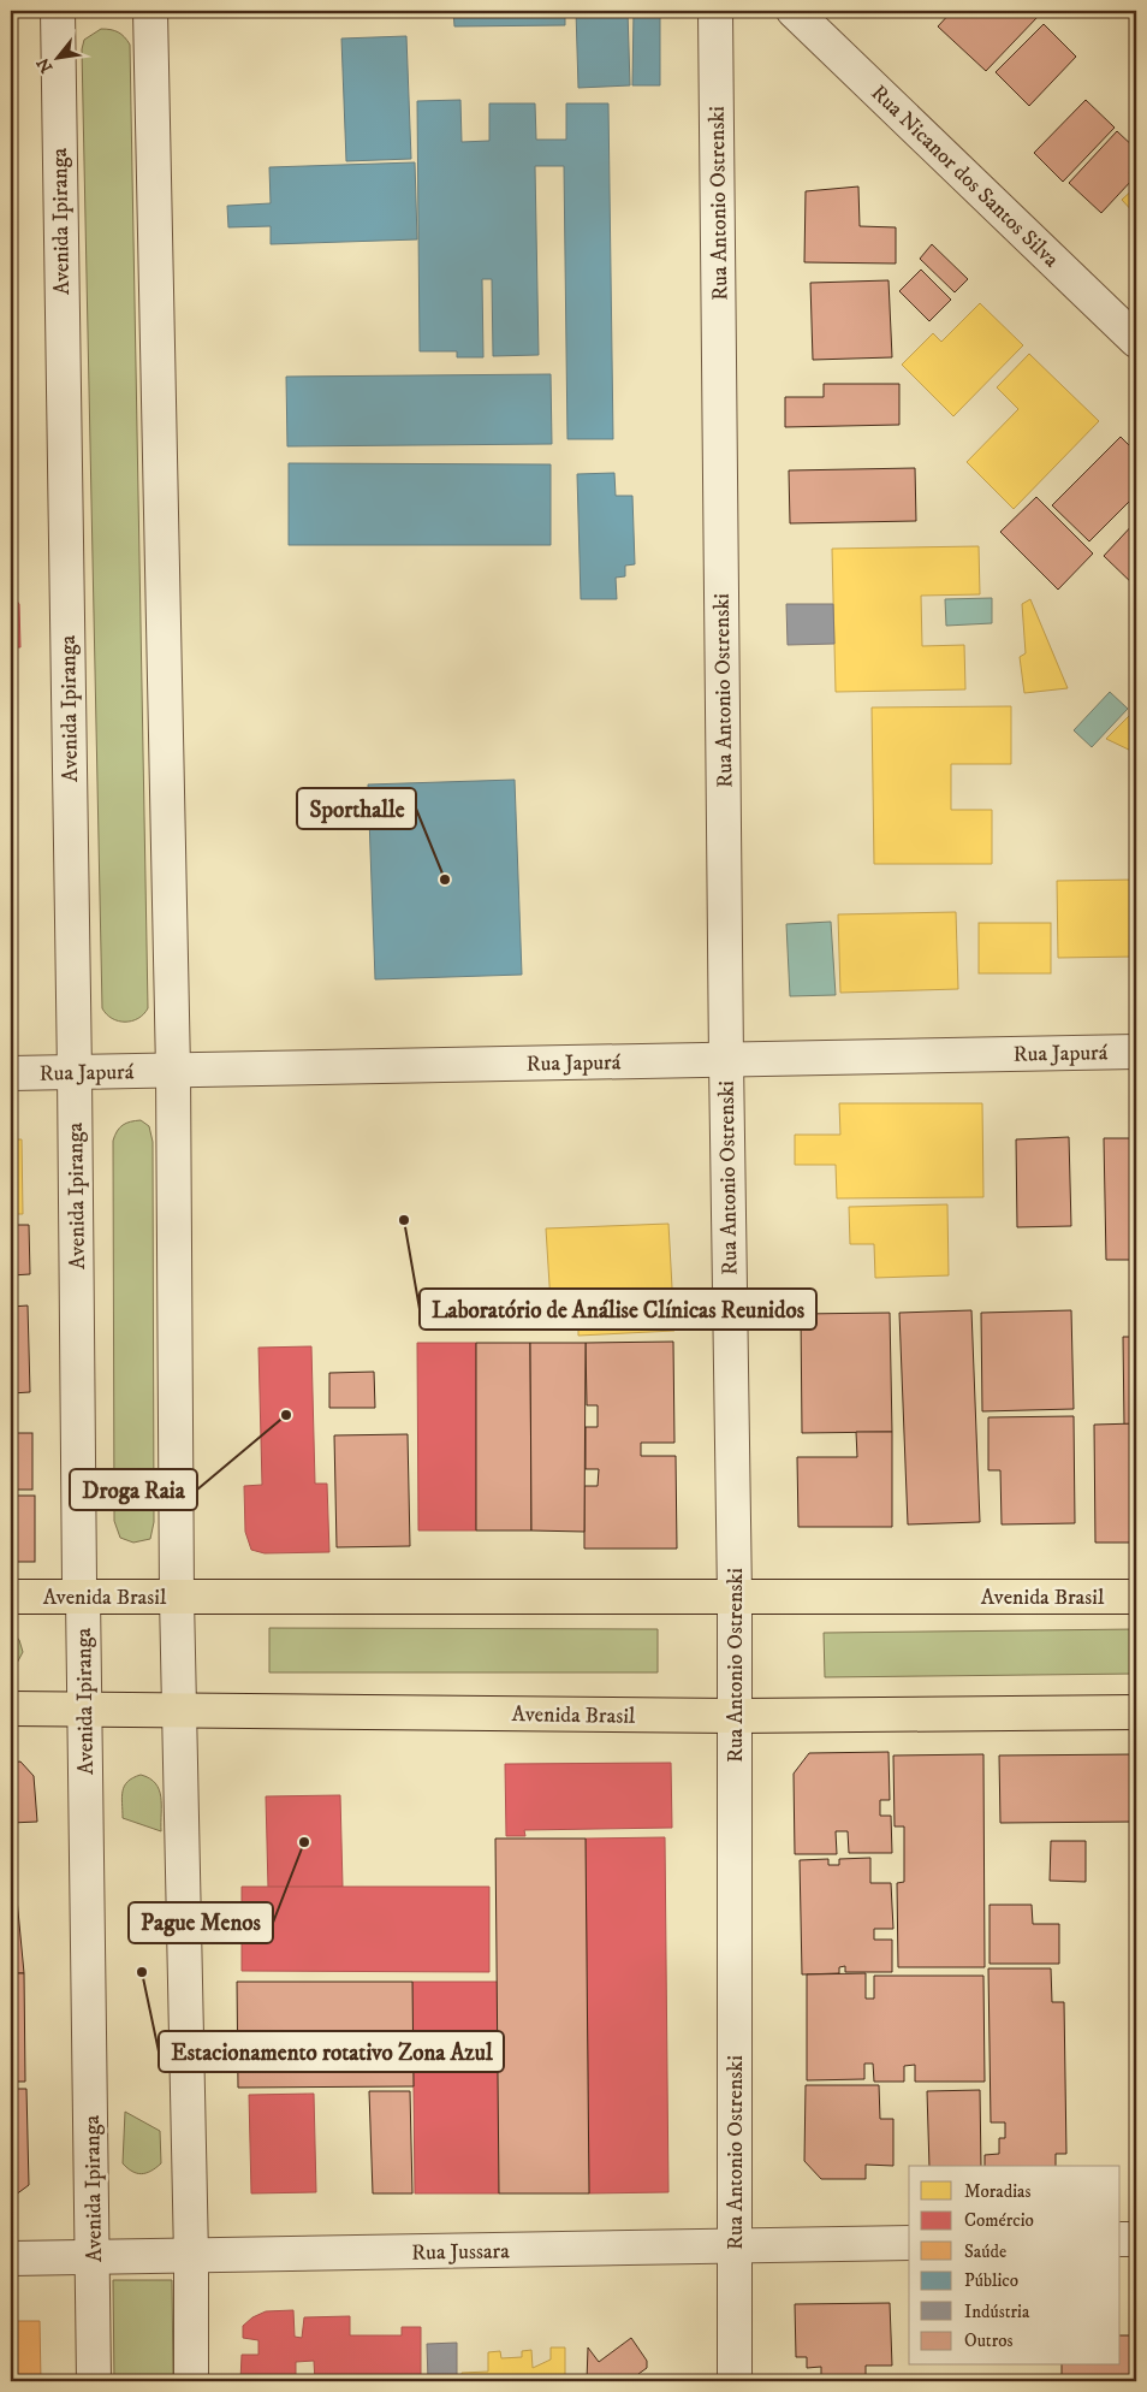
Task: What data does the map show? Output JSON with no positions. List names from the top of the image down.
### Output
{
  "streets": {
    "main road": ["Avenida Brasil"],
    "street": [
      "Rua Nicanor dos Santos Silva",
      "Rua Antonio Ostrenski",
      "Avenida Ipiranga",
      "Rua Japurá",
      "Rua Jussara"
    ]
  },
  "crossings": [
    ["Rua Antonio Ostrenski", "Rua Japurá"],
    ["Rua Antonio Ostrenski", "Avenida Brasil"],
    ["Rua Antonio Ostrenski", "Rua Jussara"],
    ["Avenida Ipiranga", "Rua Japurá"],
    ["Avenida Ipiranga", "Avenida Brasil"],
    ["Avenida Ipiranga", "Rua Jussara"]
  ],
  "places": [
    "Sporthalle",
    "Laboratório de Análise Clínicas Reunidos",
    "Droga Raia",
    "Pague Menos",
    "Estacionamento rotativo Zona Azul"
  ],
  "legend": [
    "Moradias",
    "Comércio",
    "Saúde",
    "Público",
    "Indústria",
    "Outros"
  ],
  "north": "bottom left"
}
